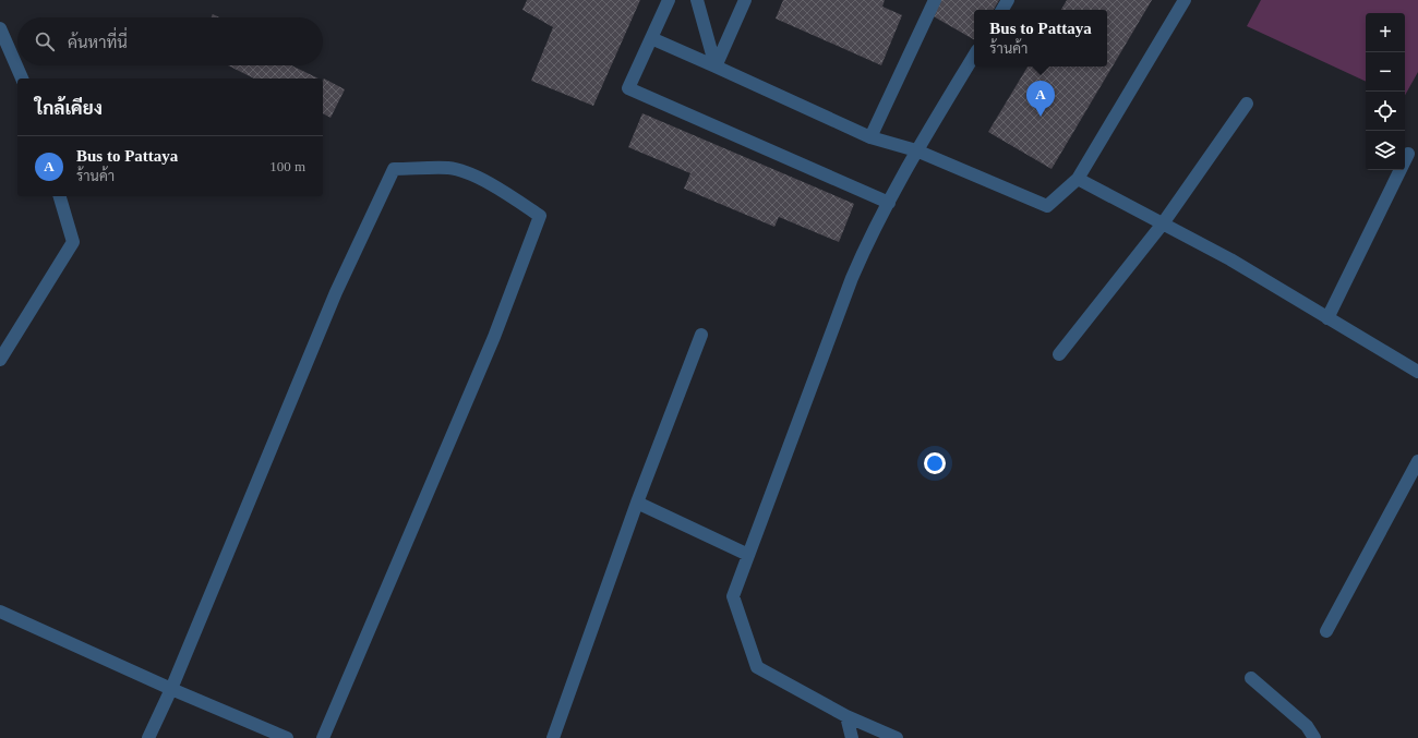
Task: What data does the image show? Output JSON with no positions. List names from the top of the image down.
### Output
{
  "page": {
    "popup": ["Bus to Pattaya", "ร้านค้า"],
    "map_buttons": ["+", "−"],
    "search": "ค้นหาที่นี่",
    "heading": "ใกล้เคียง",
    "pins": "A",
    "list": [
      {
        "mark": "A",
        "name": "Bus to Pattaya",
        "note": "ร้านค้า",
        "value": "100 m"
      }
    ]
  }
}
